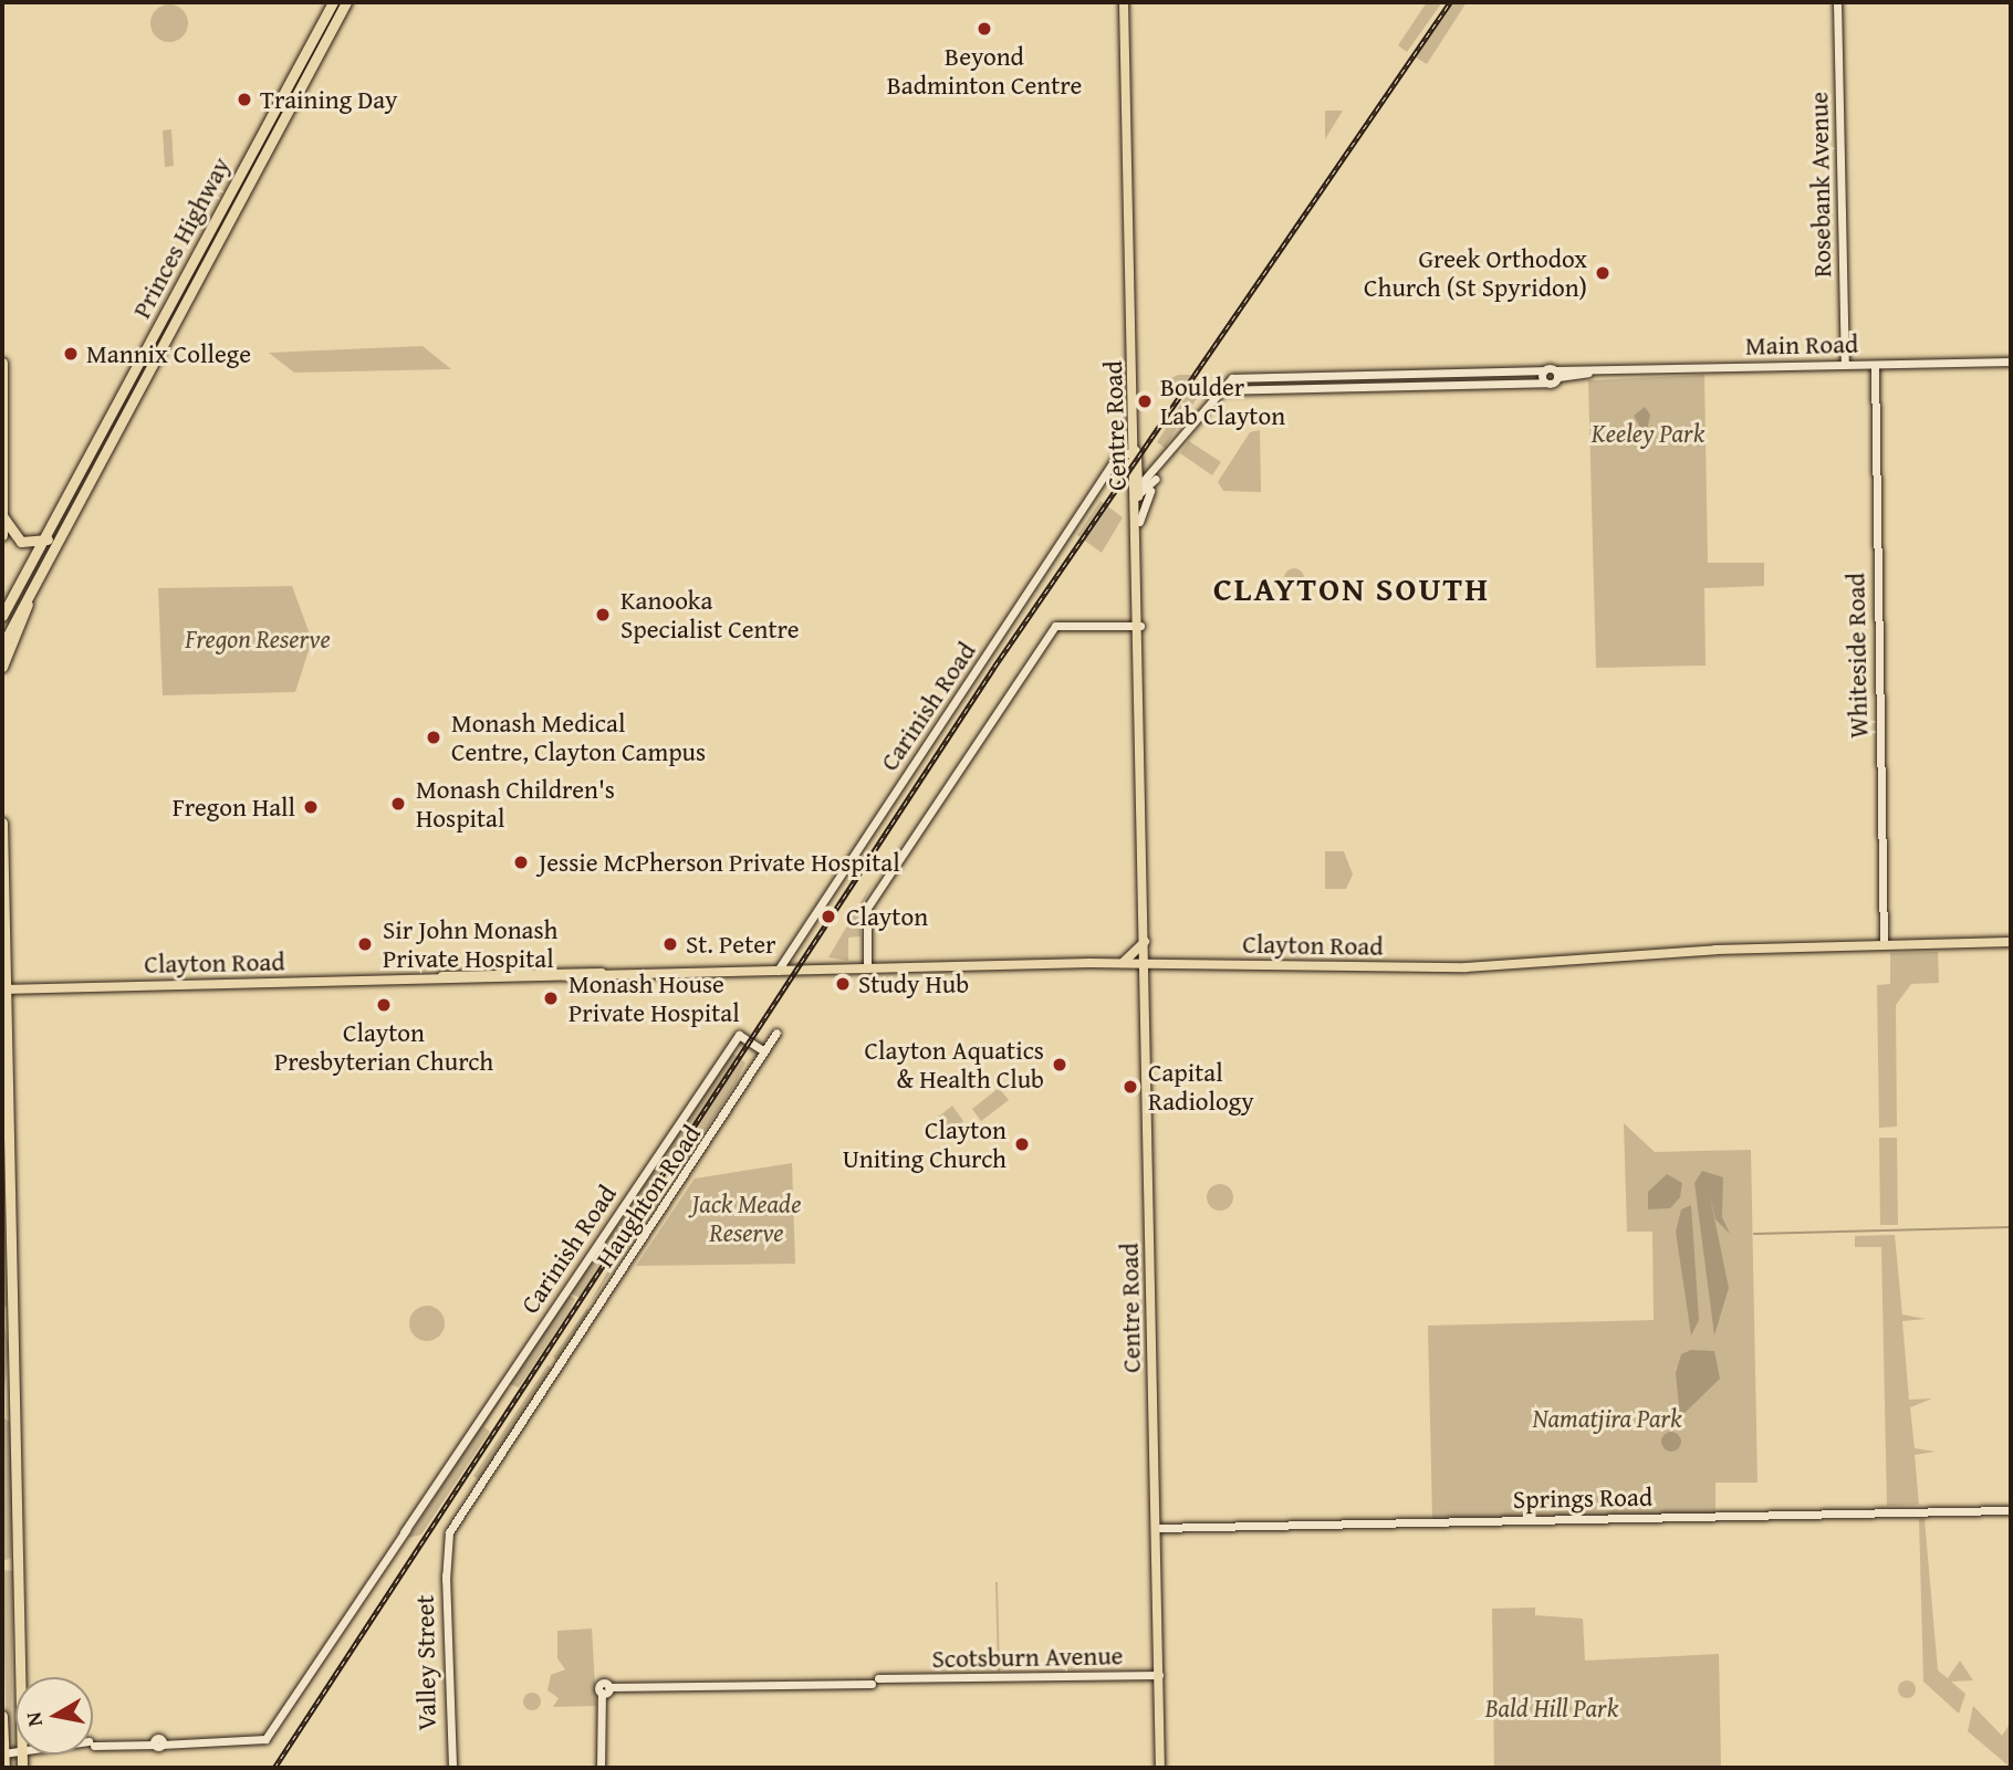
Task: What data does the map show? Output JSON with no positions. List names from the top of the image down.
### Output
{
  "streets": {
    "highway": ["Princes Highway"],
    "main road": ["Centre Road", "Clayton Road"],
    "street": [
      "Rosebank Avenue",
      "Main Road",
      "Whiteside Road",
      "Carinish Road",
      "Haughton Road",
      "Springs Road",
      "Scotsburn Avenue",
      "Valley Street"
    ]
  },
  "crossings": [
    ["Rosebank Avenue", "Main Road"],
    ["Main Road", "Whiteside Road"],
    ["Centre Road", "Carinish Road"],
    ["Centre Road", "Clayton Road"],
    ["Centre Road", "Springs Road"],
    ["Centre Road", "Scotsburn Avenue"],
    ["Whiteside Road", "Clayton Road"],
    ["Carinish Road", "Clayton Road"],
    ["Carinish Road", "Haughton Road"],
    ["Haughton Road", "Valley Street"]
  ],
  "districts": ["CLAYTON SOUTH"],
  "parks": [
    "Keeley Park",
    "Fregon Reserve",
    "Jack Meade Reserve",
    "Namatjira Park",
    "Bald Hill Park"
  ],
  "places": [
    "Beyond Badminton Centre",
    "Training Day",
    "Greek Orthodox Church (St Spyridon)",
    "Mannix College",
    "Boulder Lab Clayton",
    "Kanooka Specialist Centre",
    "Monash Medical Centre, Clayton Campus",
    "Monash Children's Hospital",
    "Fregon Hall",
    "Jessie McPherson Private Hospital",
    "Clayton",
    "Sir John Monash Private Hospital",
    "St. Peter",
    "Study Hub",
    "Monash House Private Hospital",
    "Clayton Presbyterian Church",
    "Clayton Aquatics & Health Club",
    "Capital Radiology",
    "Clayton Uniting Church"
  ],
  "north": "left"
}
